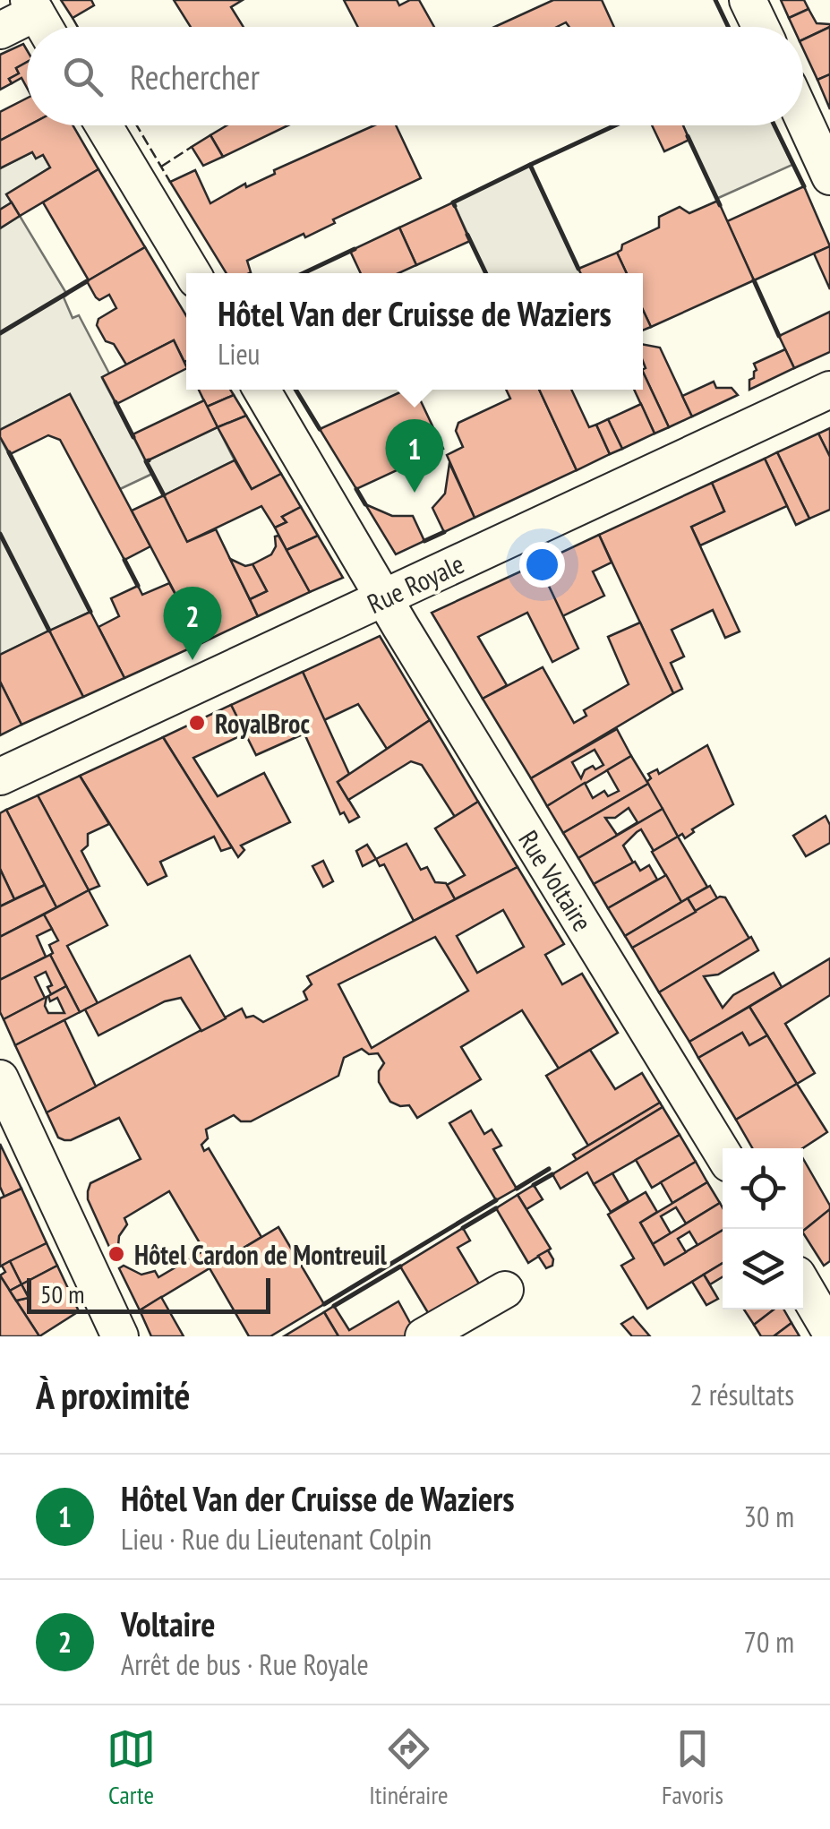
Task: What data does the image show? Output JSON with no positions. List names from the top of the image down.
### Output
{
  "streets": {
    "street": ["Rue Royale", "Rue Voltaire"]
  },
  "crossings": [
    ["Rue Royale", "Rue Voltaire"]
  ],
  "places": ["RoyalBroc", "Hôtel Cardon de Montreuil"],
  "scale_bar": "50 m",
  "page": {
    "search": "Rechercher",
    "popup": ["Hôtel Van der Cruisse de Waziers", "Lieu"],
    "pins": ["1", "2"],
    "scale": "50 m",
    "heading": ["À proximité", "2 résultats"],
    "list": [
      {
        "mark": "1",
        "name": "Hôtel Van der Cruisse de Waziers",
        "note": "Lieu · Rue du Lieutenant Colpin",
        "value": "30 m"
      },
      {
        "mark": "2",
        "name": "Voltaire",
        "note": "Arrêt de bus · Rue Royale",
        "value": "70 m"
      }
    ],
    "nav": ["Carte", "Itinéraire", "Favoris"]
  }
}
